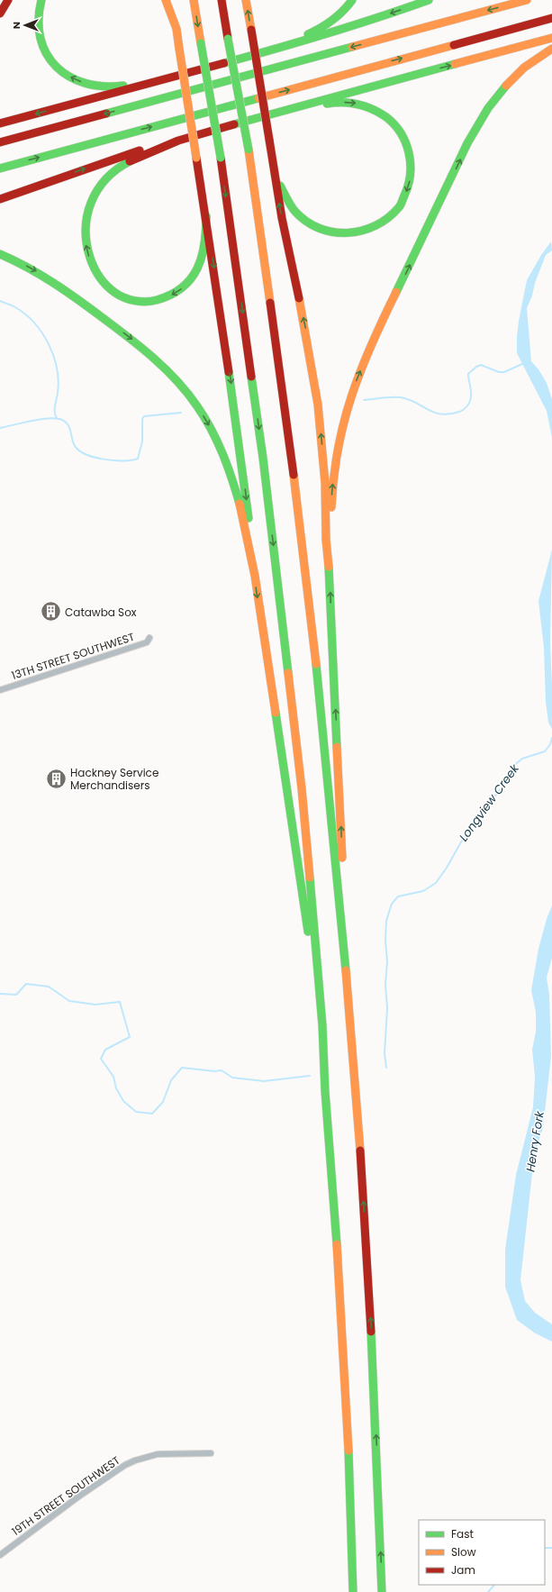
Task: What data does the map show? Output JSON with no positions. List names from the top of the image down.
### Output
{
  "streets": {
    "street": ["13TH STREET SOUTHWEST", "19TH STREET SOUTHWEST"]
  },
  "water": ["Longview Creek", "Henry Fork"],
  "places": {
    "building": ["Catawba Sox", "Hackney Service Merchandisers"]
  },
  "legend": ["Fast", "Slow", "Jam"],
  "north": "left"
}
